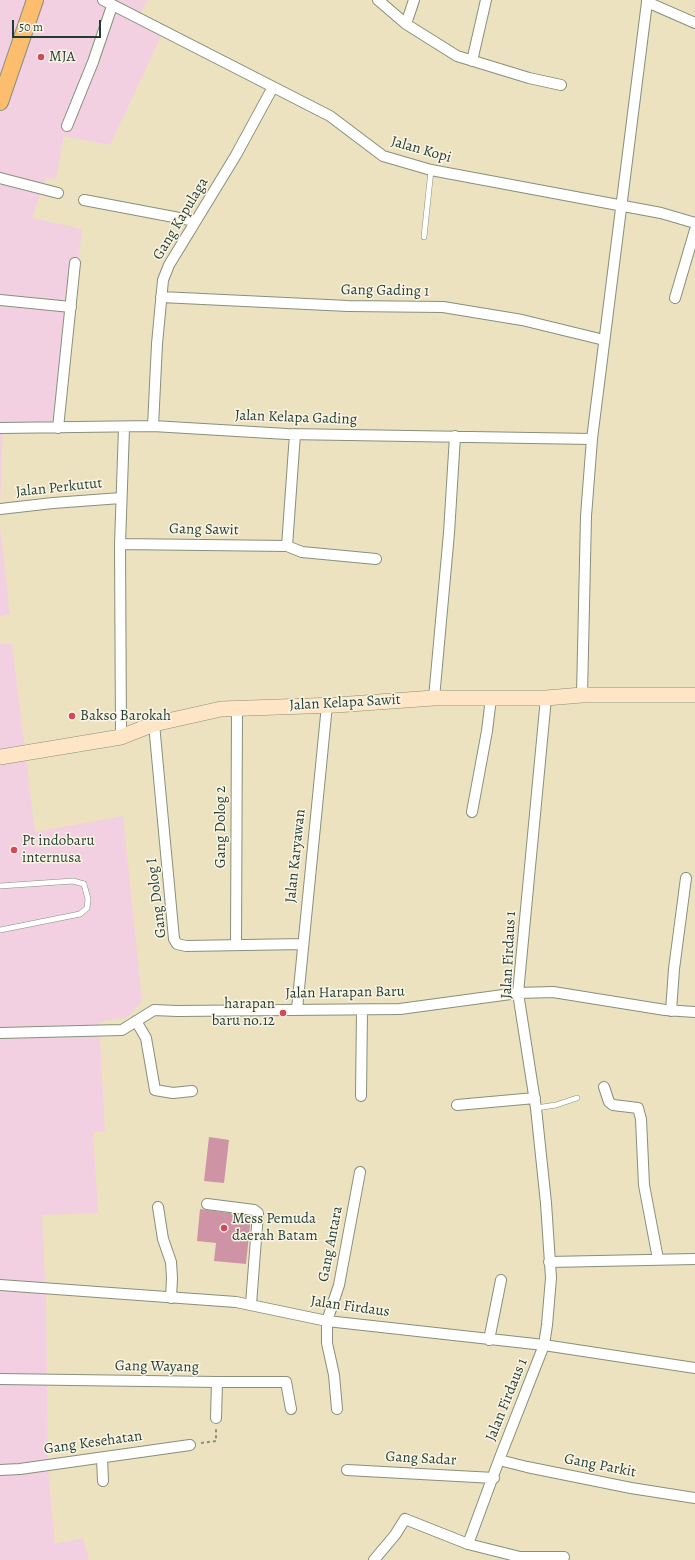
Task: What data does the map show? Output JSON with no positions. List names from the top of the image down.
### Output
{
  "streets": {
    "main road": ["Jalan Kelapa Sawit"],
    "street": [
      "Jalan Kopi",
      "Gang Kapulaga",
      "Gang Gading 1",
      "Jalan Kelapa Gading",
      "Jalan Perkutut",
      "Gang Sawit",
      "Gang Dolog 2",
      "Jalan Karyawan",
      "Gang Dolog I",
      "Jalan Firdaus 1",
      "Jalan Harapan Baru",
      "Gang Antara",
      "Jalan Firdaus",
      "Gang Wayang",
      "Gang Kesehatan",
      "Gang Sadar",
      "Gang Parkit"
    ]
  },
  "crossings": [
    ["Jalan Kopi", "Gang Kapulaga"],
    ["Gang Kapulaga", "Gang Gading 1"],
    ["Gang Kapulaga", "Jalan Kelapa Gading"],
    ["Jalan Kelapa Sawit", "Gang Dolog 2"],
    ["Jalan Kelapa Sawit", "Jalan Karyawan"],
    ["Jalan Kelapa Sawit", "Gang Dolog I"],
    ["Jalan Kelapa Sawit", "Jalan Firdaus 1"],
    ["Gang Dolog 2", "Gang Dolog I"],
    ["Jalan Karyawan", "Gang Dolog I"],
    ["Jalan Karyawan", "Jalan Harapan Baru"],
    ["Jalan Firdaus 1", "Jalan Harapan Baru"],
    ["Jalan Firdaus 1", "Jalan Firdaus"],
    ["Jalan Firdaus 1", "Gang Sadar"],
    ["Jalan Firdaus 1", "Gang Parkit"],
    ["Gang Antara", "Jalan Firdaus"]
  ],
  "places": [
    "MJA",
    "Bakso Barokah",
    "Pt indobaru internusa",
    "harapan baru no.12",
    "Mess Pemuda daerah Batam"
  ],
  "scale_bar": "50 m"
}
